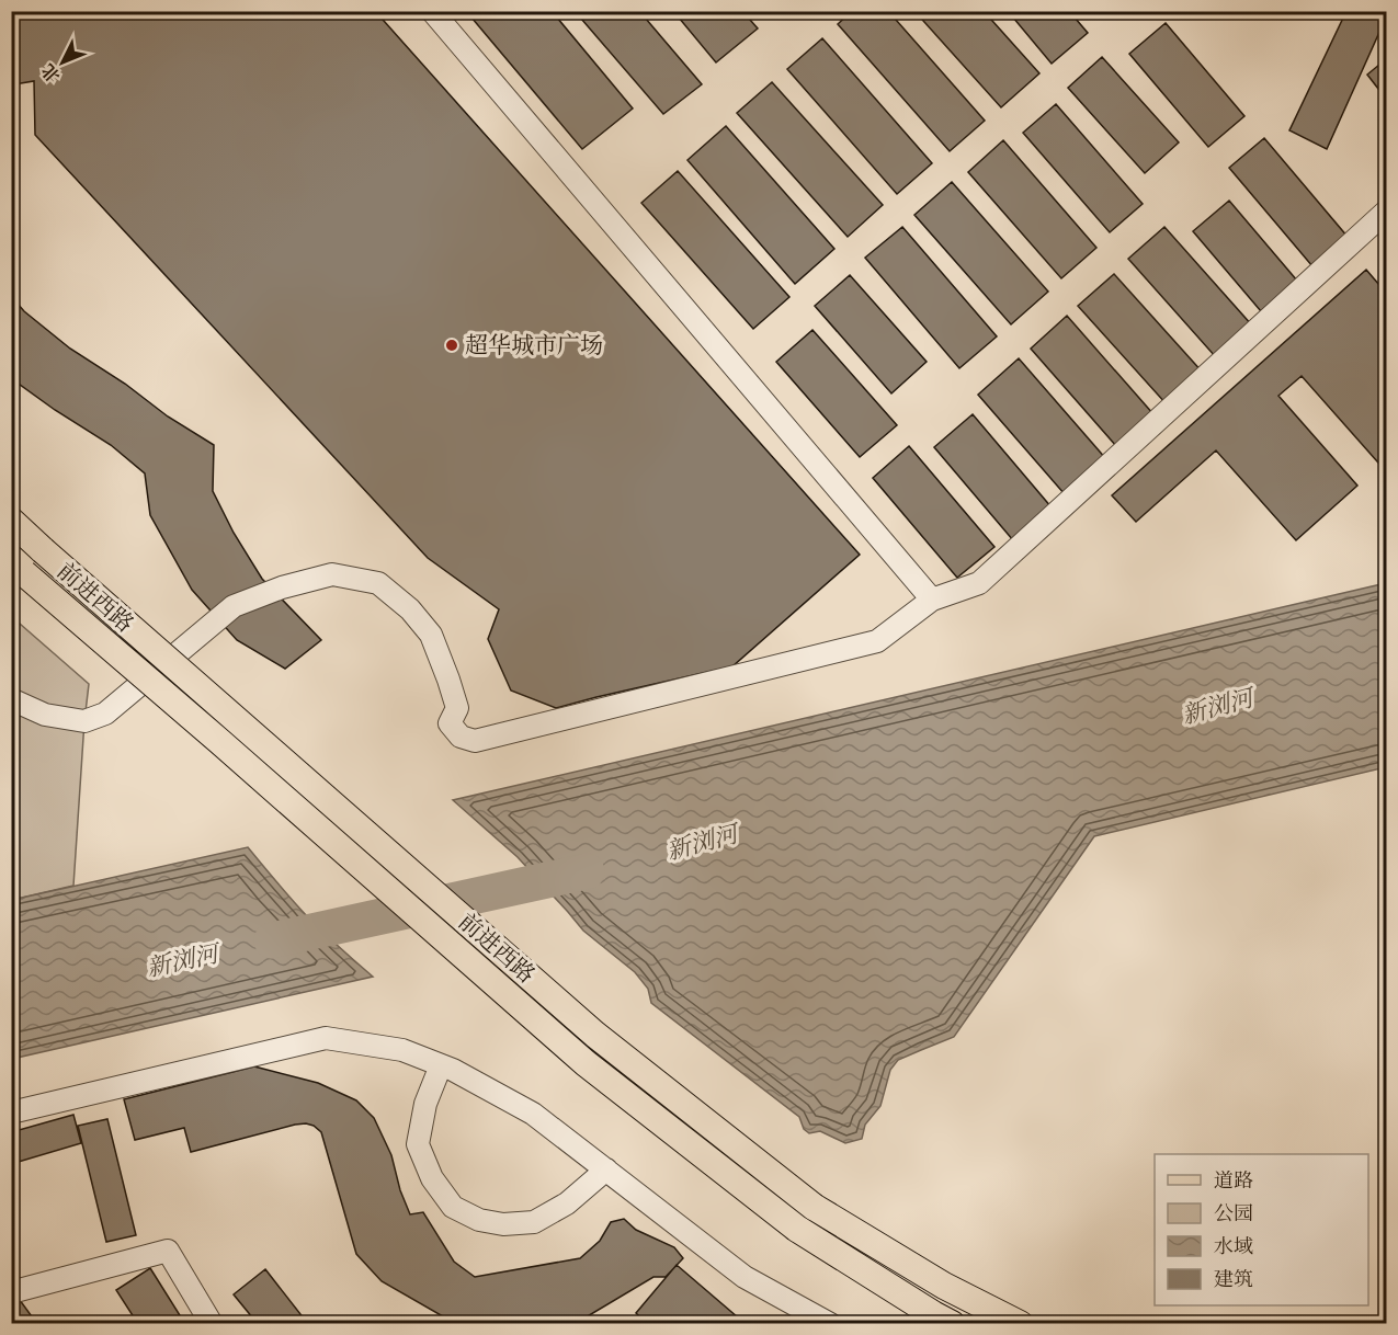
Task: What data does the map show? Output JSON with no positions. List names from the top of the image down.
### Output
{
  "streets": {
    "main road": ["前进西路"]
  },
  "water": ["新浏河"],
  "places": ["超华城市广场"],
  "legend": [
    "道路",
    "公园",
    "水域",
    "建筑"
  ],
  "north": "bottom left"
}
